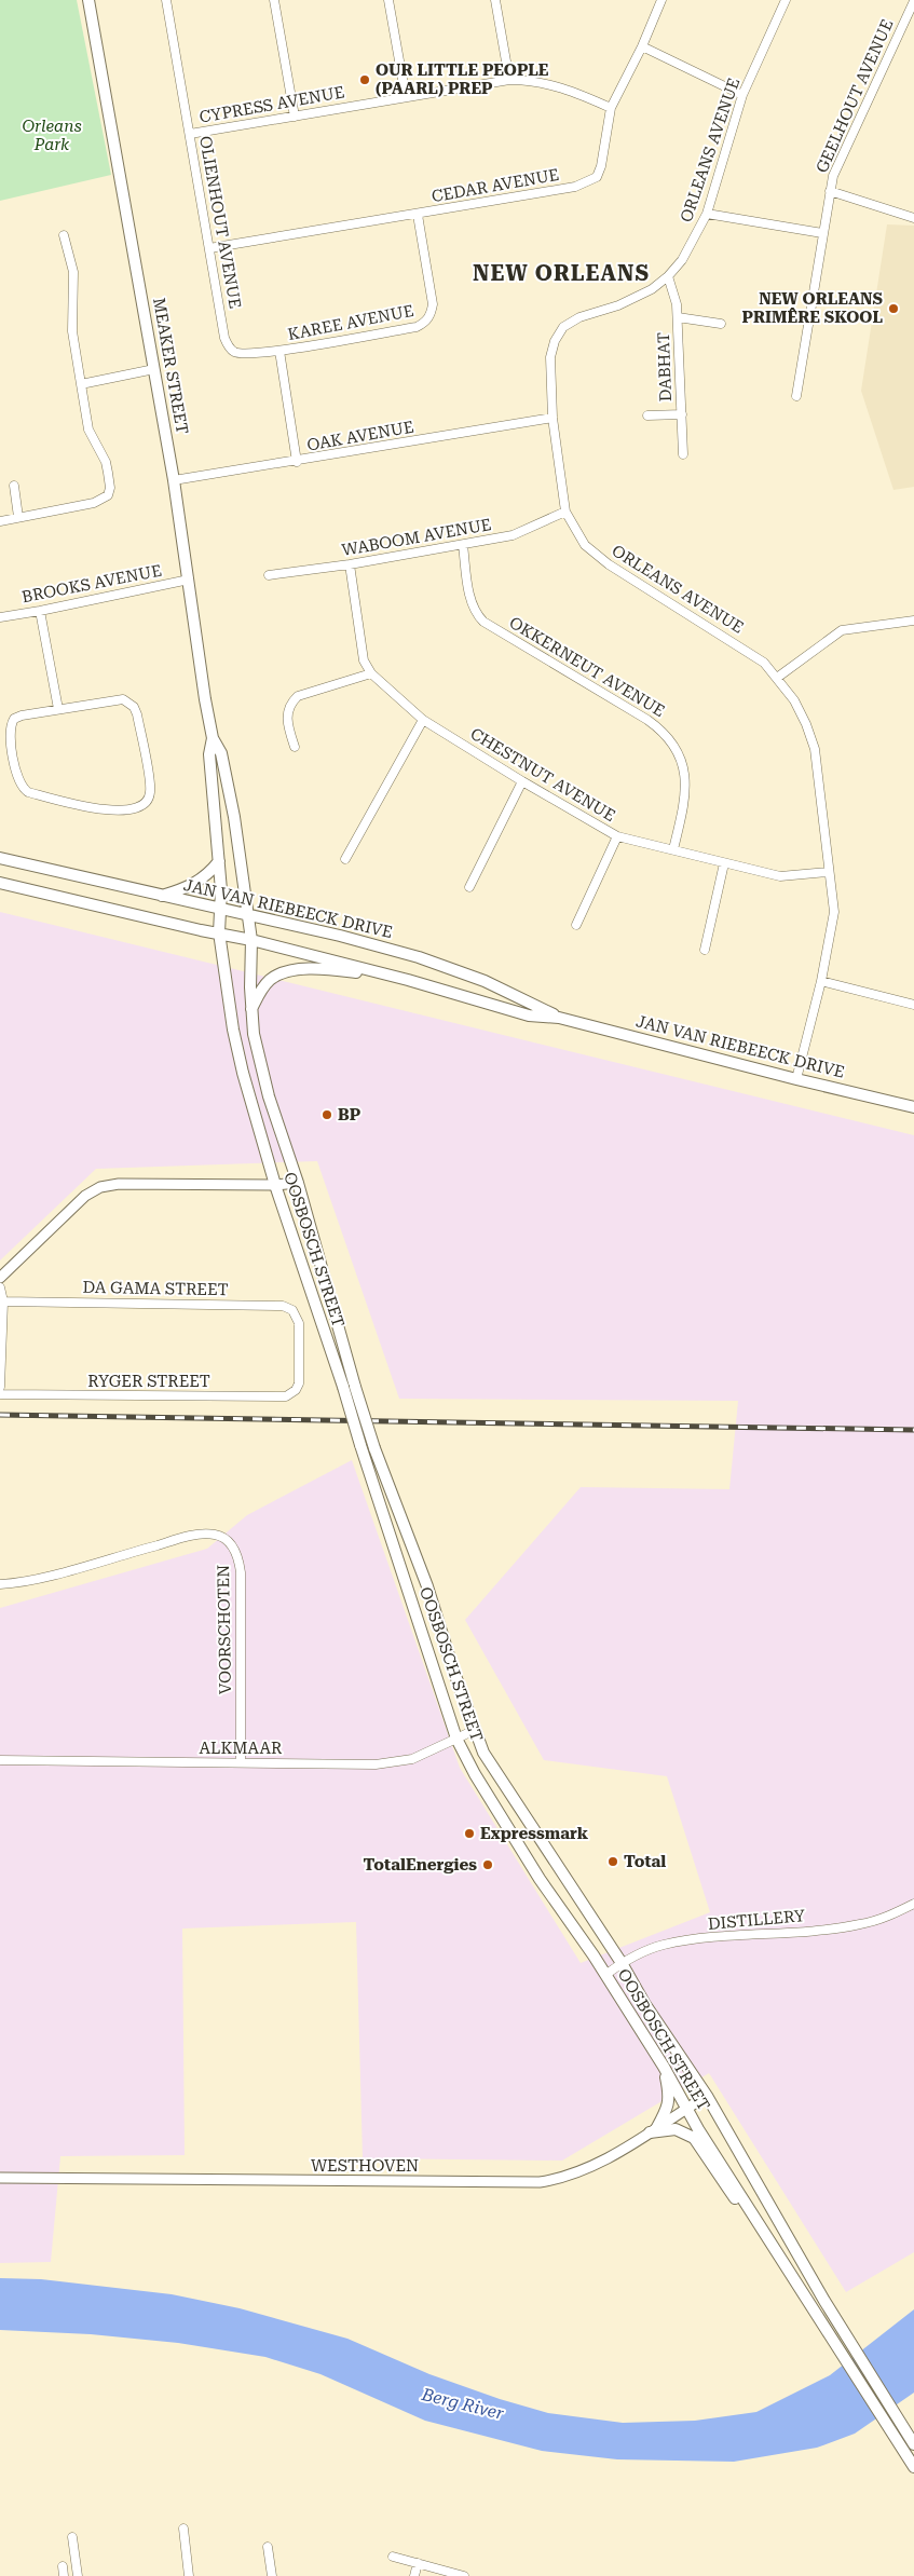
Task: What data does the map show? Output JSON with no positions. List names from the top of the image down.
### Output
{
  "streets": {
    "main road": ["MEAKER STREET", "JAN VAN RIEBEECK DRIVE", "OOSBOSCH STREET"],
    "street": [
      "GEELHOUT AVENUE",
      "CYPRESS AVENUE",
      "ORLEANS AVENUE",
      "CEDAR AVENUE",
      "OLIENHOUT AVENUE",
      "KAREE AVENUE",
      "DABHAT",
      "OAK AVENUE",
      "WABOOM AVENUE",
      "BROOKS AVENUE",
      "OKKERNEUT AVENUE",
      "CHESTNUT AVENUE",
      "DA GAMA STREET",
      "RYGER STREET",
      "VOORSCHOTEN",
      "ALKMAAR",
      "DISTILLERY",
      "WESTHOVEN"
    ]
  },
  "crossings": [
    ["CYPRESS AVENUE", "CEDAR AVENUE"],
    ["CYPRESS AVENUE", "OLIENHOUT AVENUE"],
    ["ORLEANS AVENUE", "DABHAT"],
    ["ORLEANS AVENUE", "OAK AVENUE"],
    ["ORLEANS AVENUE", "WABOOM AVENUE"],
    ["ORLEANS AVENUE", "CHESTNUT AVENUE"],
    ["ORLEANS AVENUE", "JAN VAN RIEBEECK DRIVE"],
    ["CEDAR AVENUE", "OLIENHOUT AVENUE"],
    ["CEDAR AVENUE", "KAREE AVENUE"],
    ["OLIENHOUT AVENUE", "KAREE AVENUE"],
    ["MEAKER STREET", "OAK AVENUE"],
    ["MEAKER STREET", "BROOKS AVENUE"],
    ["MEAKER STREET", "JAN VAN RIEBEECK DRIVE"],
    ["MEAKER STREET", "OOSBOSCH STREET"],
    ["WABOOM AVENUE", "OKKERNEUT AVENUE"],
    ["WABOOM AVENUE", "CHESTNUT AVENUE"],
    ["OKKERNEUT AVENUE", "CHESTNUT AVENUE"],
    ["JAN VAN RIEBEECK DRIVE", "OOSBOSCH STREET"],
    ["OOSBOSCH STREET", "ALKMAAR"],
    ["OOSBOSCH STREET", "DISTILLERY"],
    ["OOSBOSCH STREET", "WESTHOVEN"],
    ["DA GAMA STREET", "RYGER STREET"],
    ["VOORSCHOTEN", "ALKMAAR"]
  ],
  "districts": ["NEW ORLEANS"],
  "water": ["Berg River"],
  "parks": ["Orleans Park"],
  "places": [
    "OUR LITTLE PEOPLE (PAARL) PREP",
    "NEW ORLEANS PRIMÊRE SKOOL",
    "BP",
    "Expressmark",
    "Total",
    "TotalEnergies"
  ]
}
